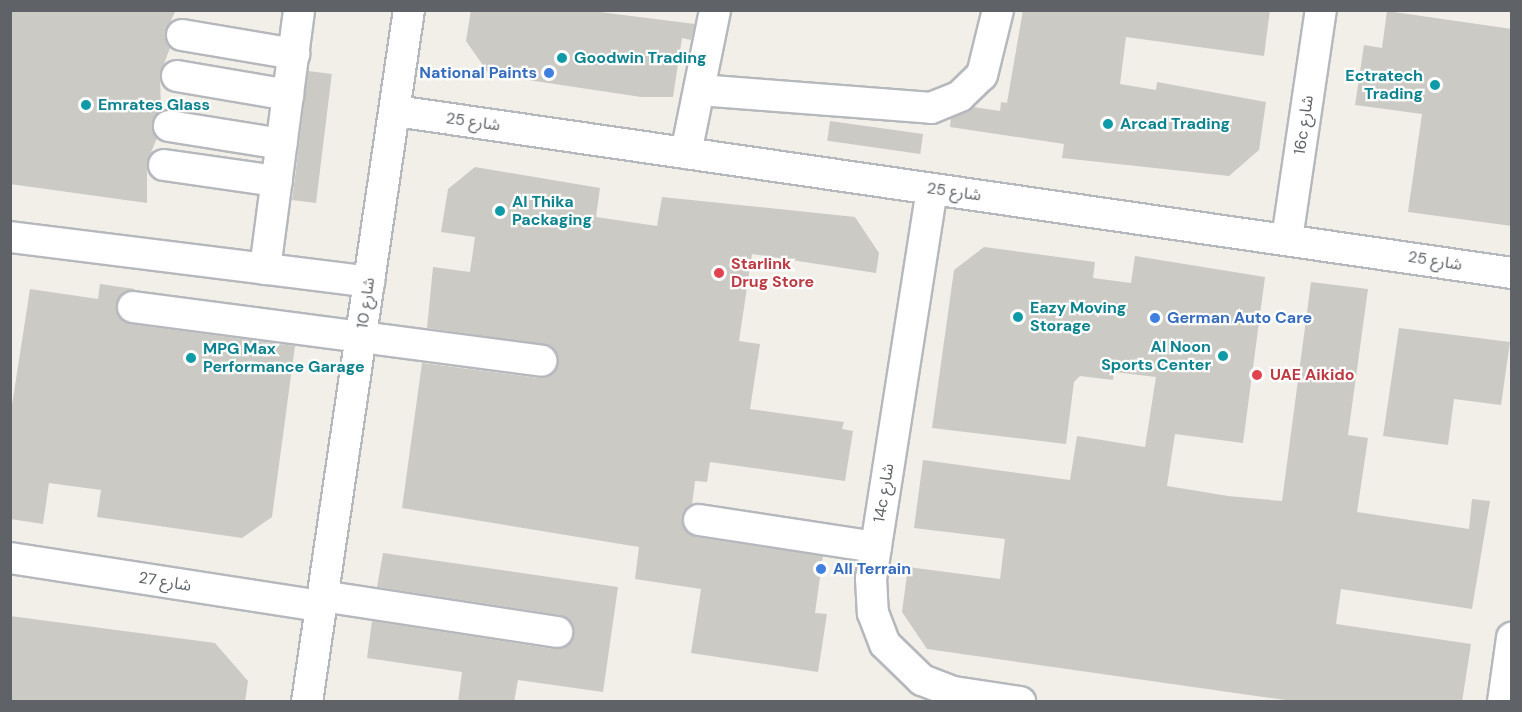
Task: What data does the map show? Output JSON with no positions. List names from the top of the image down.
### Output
{
  "streets": {
    "street": [
      "شارع 25",
      "16c شارع",
      "شارع 10",
      "14c شارع",
      "شارع 27"
    ]
  },
  "crossings": [
    ["شارع 25", "16c شارع"],
    ["شارع 25", "شارع 10"],
    ["شارع 25", "14c شارع"],
    ["شارع 10", "شارع 27"]
  ],
  "places": [
    "Goodwin Trading",
    "National Paints",
    "Ectratech Trading",
    "Emrates Glass",
    "Arcad Trading",
    "Al Thika Packaging",
    "Starlink Drug Store",
    "Eazy Moving Storage",
    "German Auto Care",
    "Al Noon Sports Center",
    "MPG Max Performance Garage",
    "UAE Aikido",
    "All Terrain"
  ]
}
